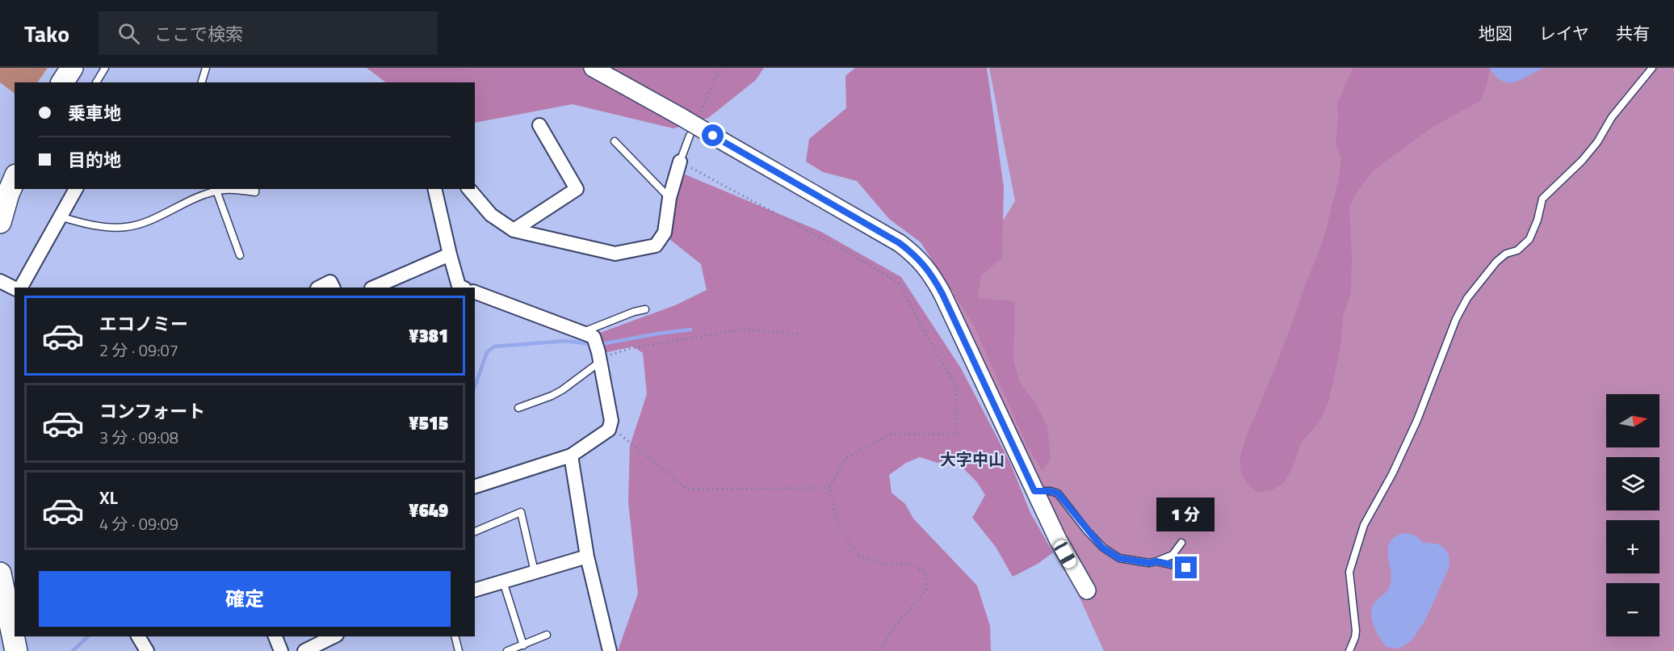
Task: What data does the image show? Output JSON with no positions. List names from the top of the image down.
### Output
{
  "districts": ["大字中山"],
  "north": "right",
  "page": {
    "header": "Tako",
    "search": "ここで検索",
    "nav": ["地図", "レイヤ", "共有"],
    "banner": ["乗車地", "目的地"],
    "list": [
      {
        "name": "エコノミー",
        "note": "2 分 · 09:07",
        "value": "¥381"
      },
      {
        "name": "コンフォート",
        "note": "3 分 · 09:08",
        "value": "¥515"
      },
      {
        "name": "XL",
        "note": "4 分 · 09:09",
        "value": "¥649"
      }
    ],
    "map_buttons": ["+", "−"],
    "bubble": "1 分",
    "buttons": "確定"
  }
}
